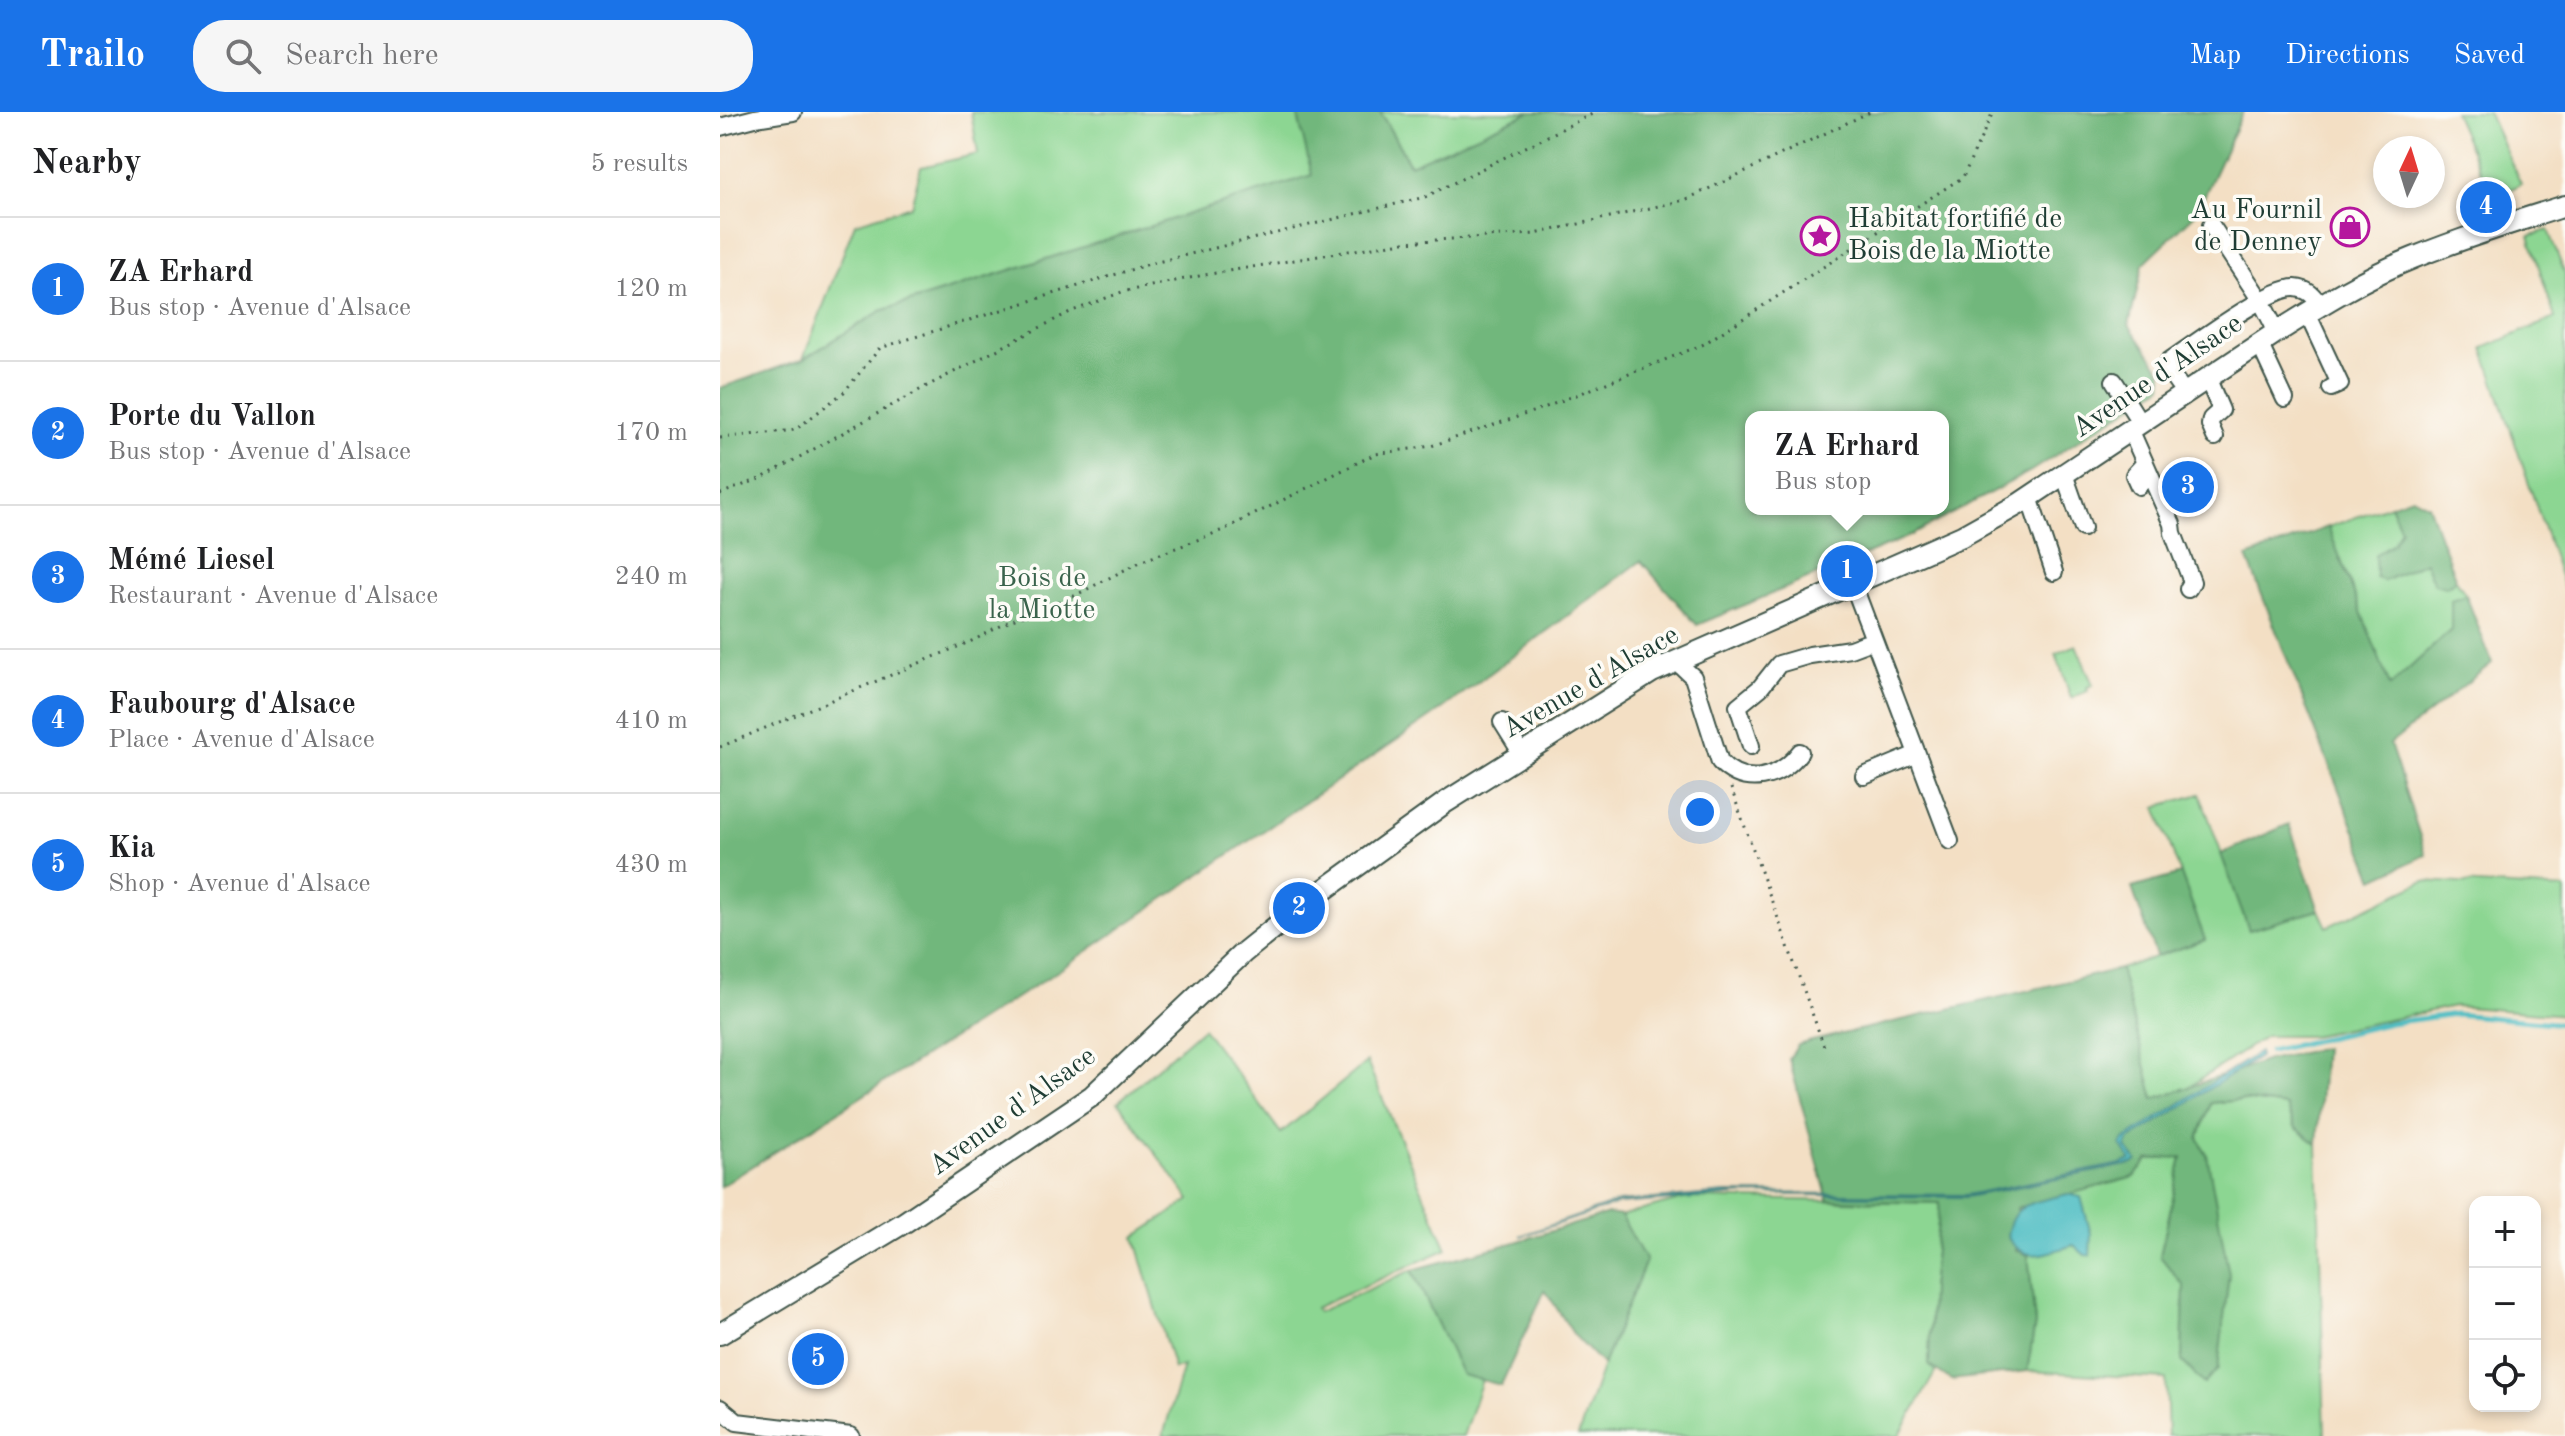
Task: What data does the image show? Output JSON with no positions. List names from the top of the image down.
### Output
{
  "streets": {
    "main road": ["Avenue d'Alsace"]
  },
  "parks": ["Bois de la Miotte"],
  "places": {
    "shop": ["Au Fournil de Denney"],
    "place": ["Habitat fortifié de Bois de la Miotte"]
  },
  "north": "top",
  "page": {
    "header": "Trailo",
    "search": "Search here",
    "nav": ["Map", "Directions", "Saved"],
    "heading": ["Nearby", "5 results"],
    "pins": [
      "4",
      "3",
      "1",
      "2",
      "5"
    ],
    "list": [
      {
        "mark": "1",
        "name": "ZA Erhard",
        "note": "Bus stop · Avenue d'Alsace",
        "value": "120 m"
      },
      {
        "mark": "2",
        "name": "Porte du Vallon",
        "note": "Bus stop · Avenue d'Alsace",
        "value": "170 m"
      },
      {
        "mark": "3",
        "name": "Mémé Liesel",
        "note": "Restaurant · Avenue d'Alsace",
        "value": "240 m"
      },
      {
        "mark": "4",
        "name": "Faubourg d'Alsace",
        "note": "Place · Avenue d'Alsace",
        "value": "410 m"
      },
      {
        "mark": "5",
        "name": "Kia",
        "note": "Shop · Avenue d'Alsace",
        "value": "430 m"
      }
    ],
    "popup": ["ZA Erhard", "Bus stop"],
    "map_buttons": ["+", "−"]
  }
}
